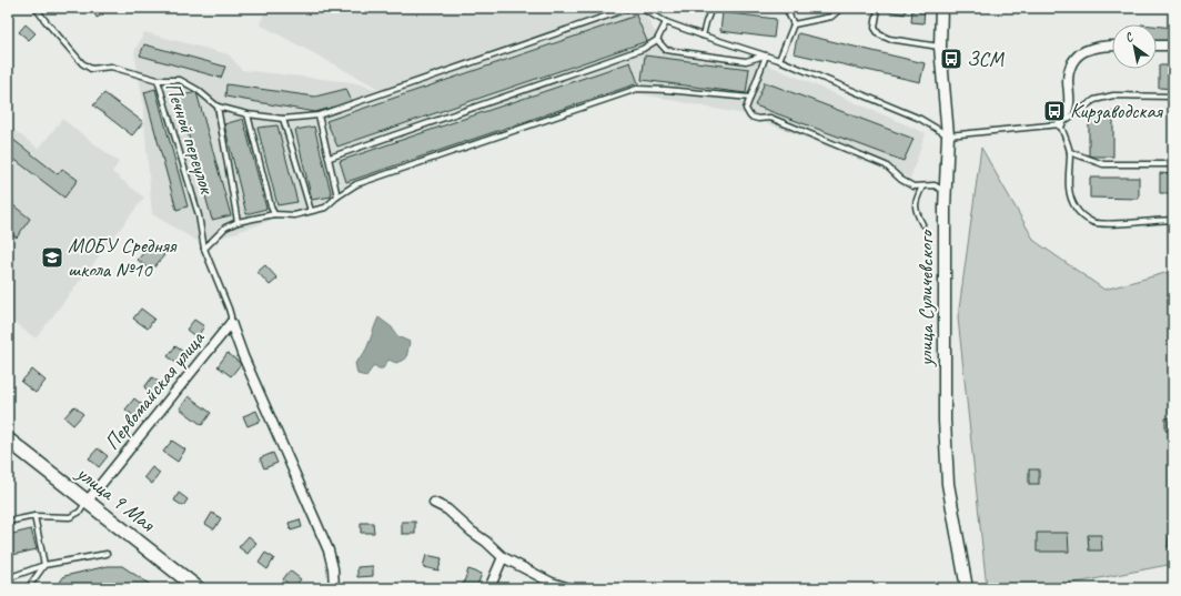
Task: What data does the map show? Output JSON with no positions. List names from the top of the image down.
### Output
{
  "streets": {
    "main road": ["улица 9 Мая"],
    "street": ["улица Суличевского", "Первомайская улица"],
    "lane": ["Печной переулок"]
  },
  "crossings": [
    ["Печной переулок", "Первомайская улица"],
    ["Первомайская улица", "улица 9 Мая"]
  ],
  "places": {
    "bus stop": ["ЗСМ", "Кирзаводская"],
    "school or university": ["МОБУ Средняя школа №10"]
  },
  "north": "top left"
}
